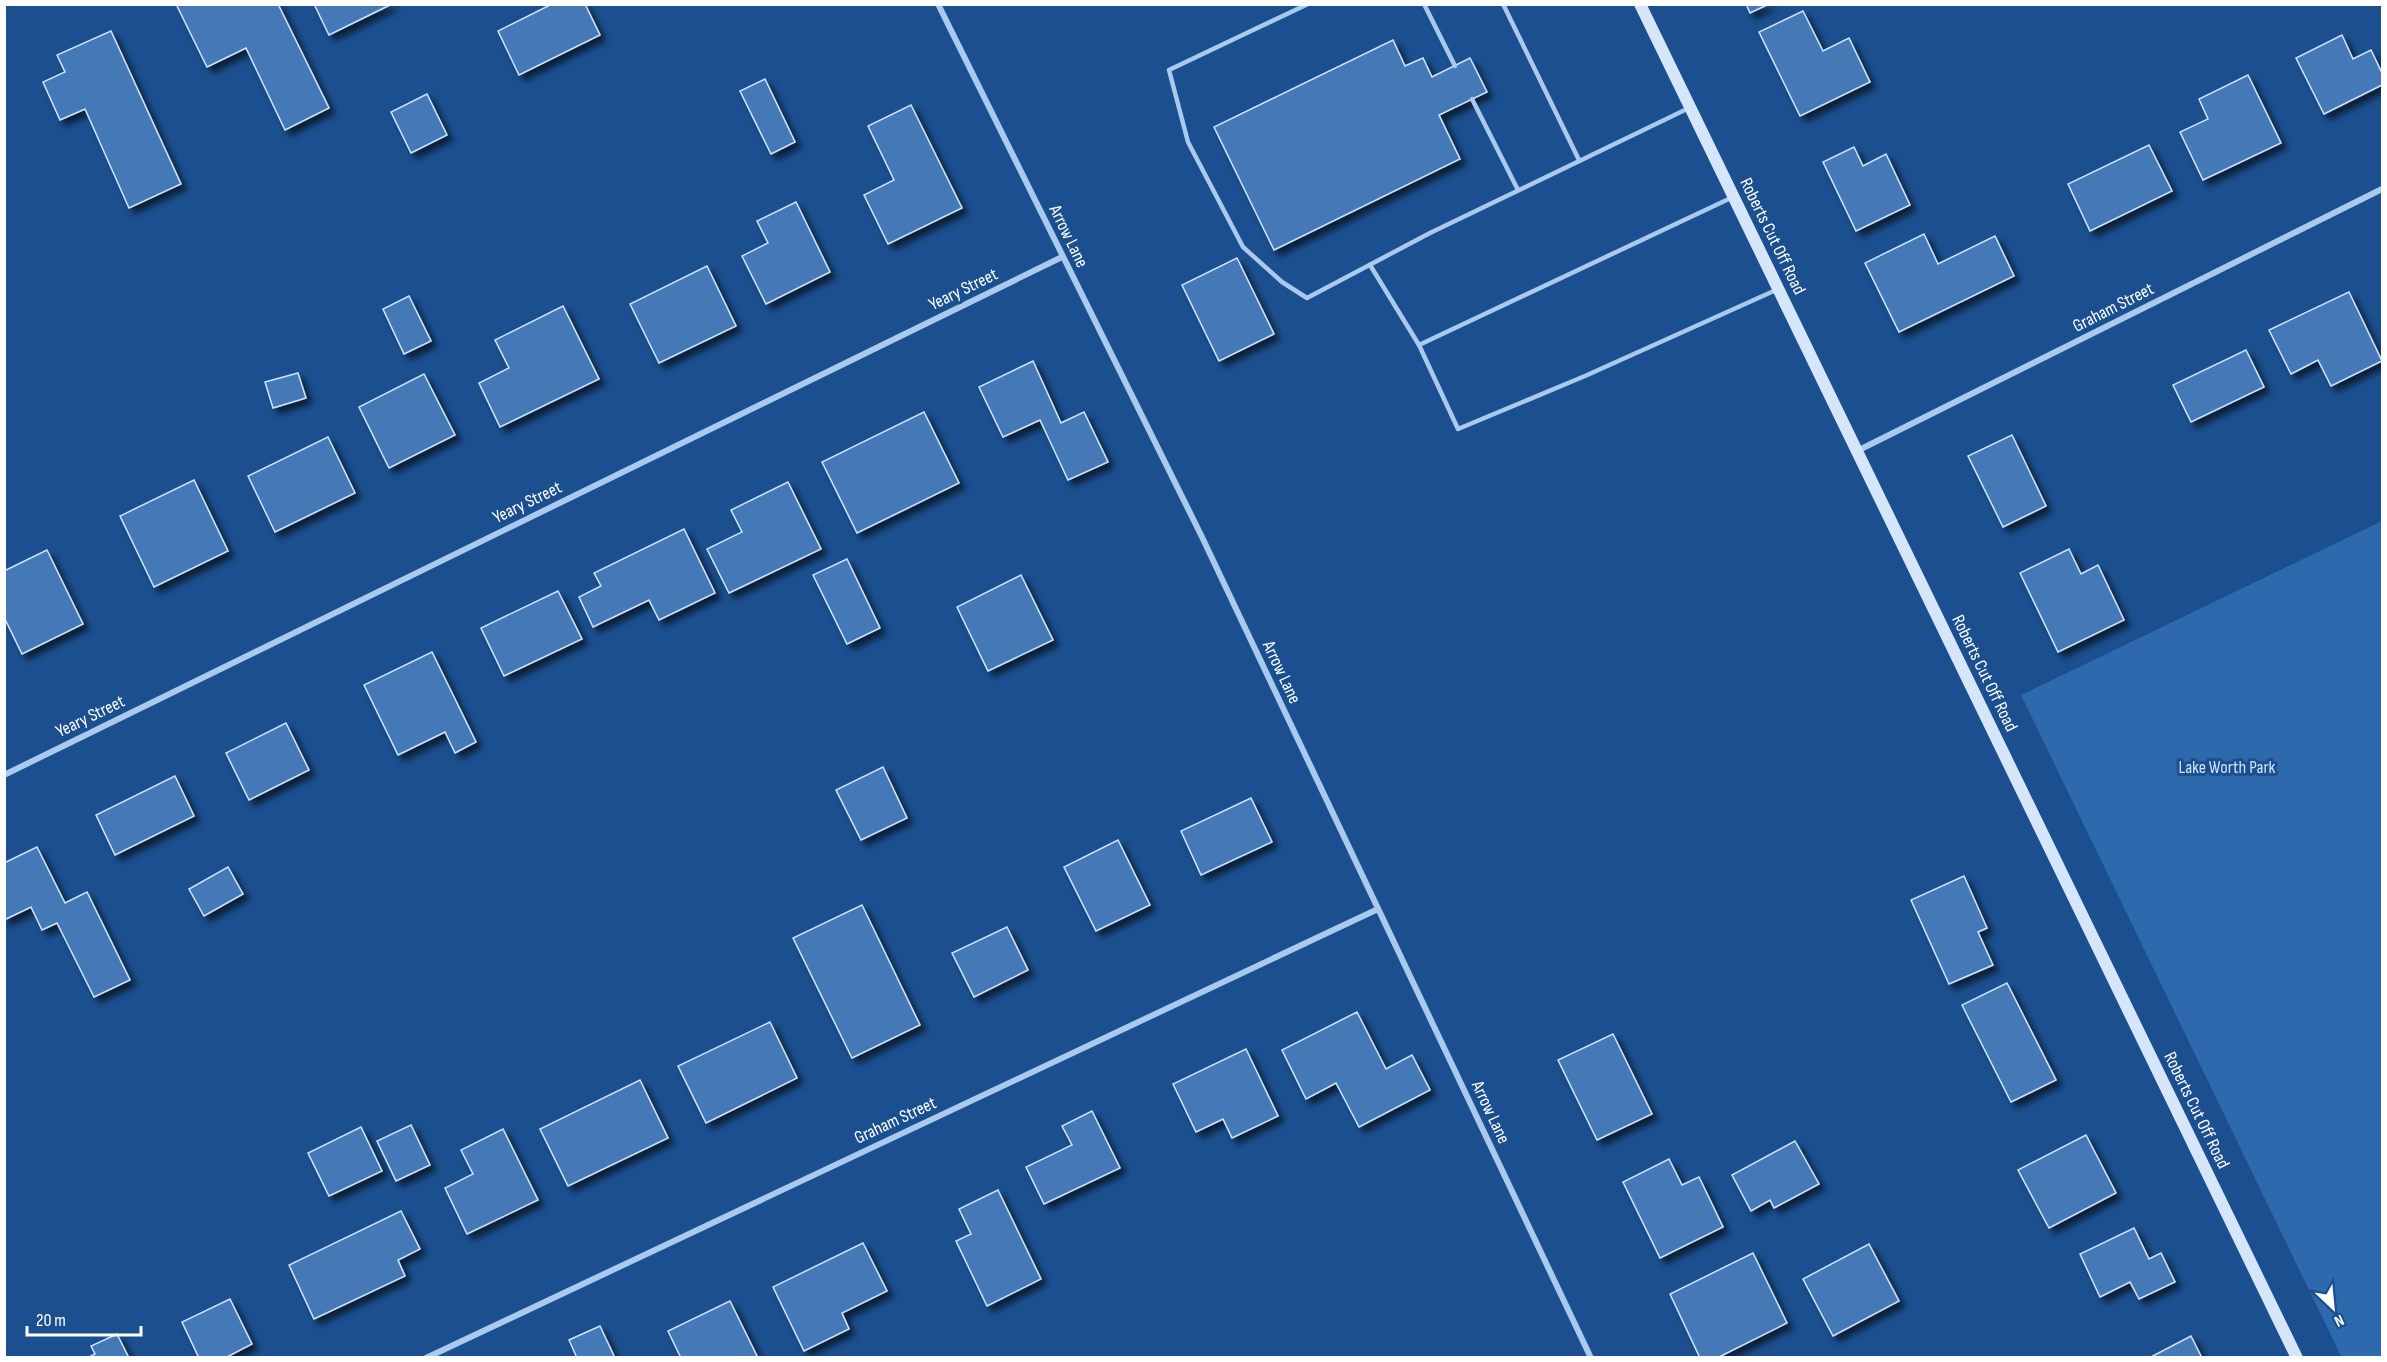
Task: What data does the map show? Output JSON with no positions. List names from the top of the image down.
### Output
{
  "streets": {
    "street": [
      "Arrow Lane",
      "Roberts Cut Off Road",
      "Yeary Street",
      "Graham Street"
    ]
  },
  "crossings": [
    ["Arrow Lane", "Yeary Street"],
    ["Arrow Lane", "Graham Street"],
    ["Roberts Cut Off Road", "Graham Street"]
  ],
  "parks": ["Lake Worth Park"],
  "scale_bar": "20 m",
  "north": "bottom right"
}
